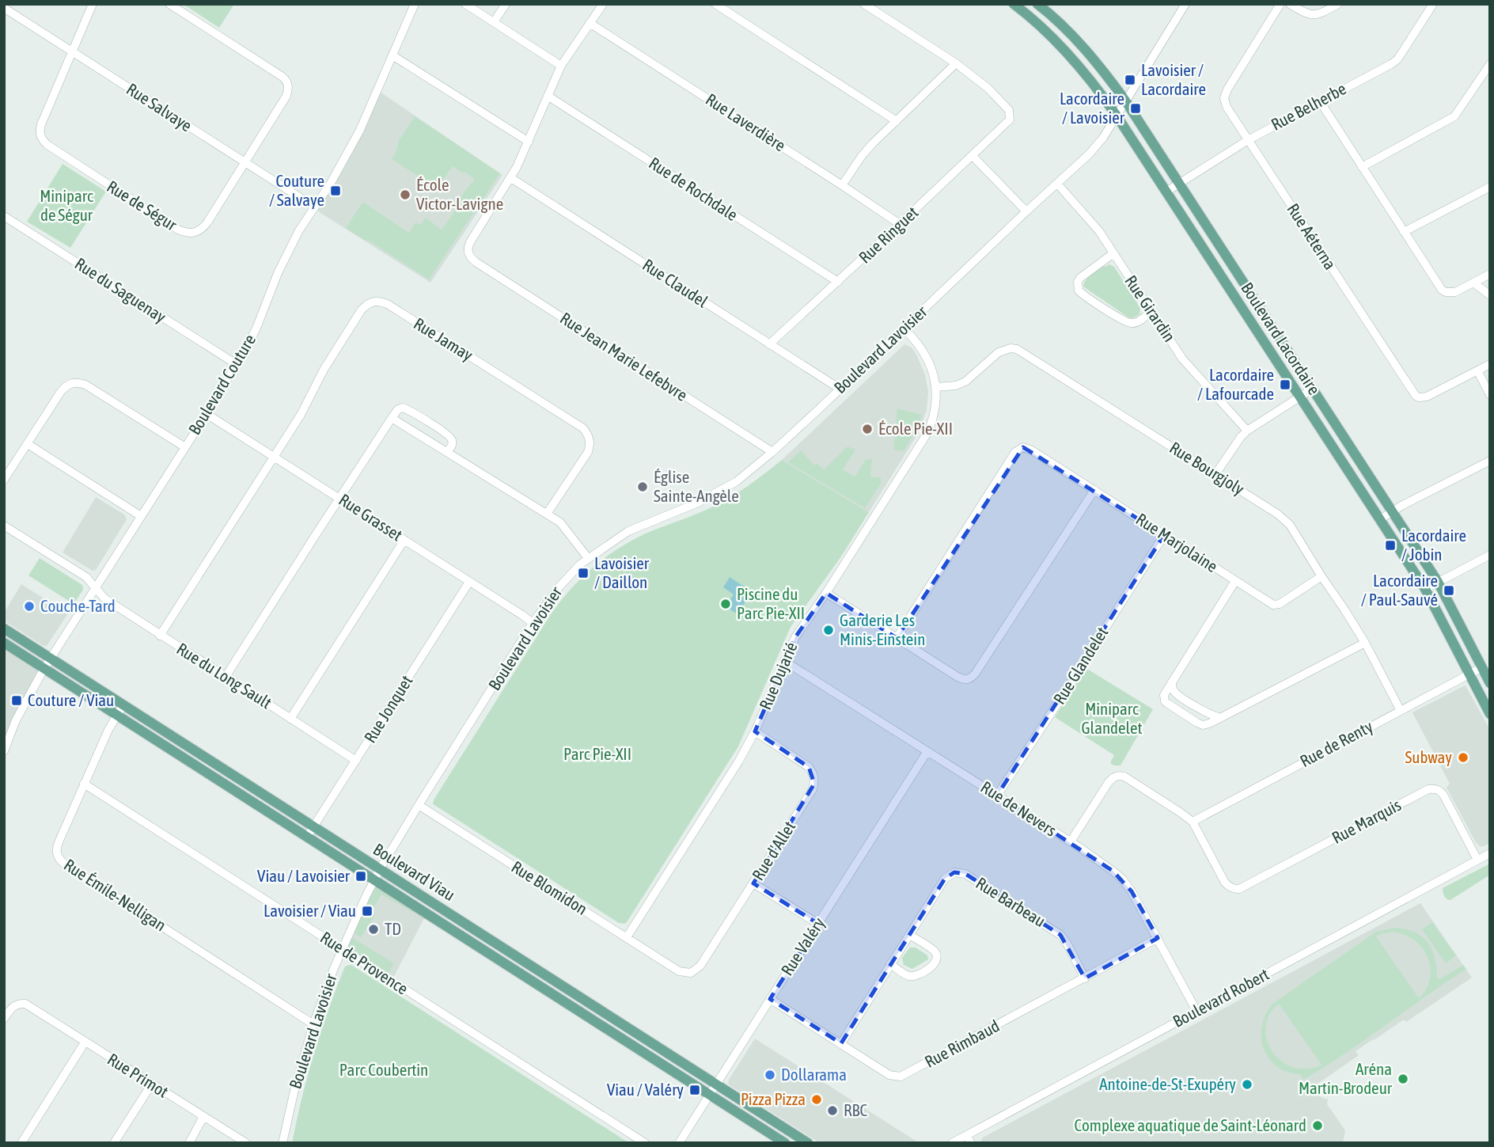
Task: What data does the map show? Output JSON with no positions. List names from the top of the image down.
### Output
{
  "streets": {
    "main road": ["Boulevard Lacordaire", "Boulevard Viau"],
    "street": [
      "Rue Belherbe",
      "Rue Salvaye",
      "Rue Laverdière",
      "Rue de Rochdale",
      "Rue de Ségur",
      "Rue Ringuet",
      "Rue Aéterna",
      "Rue Claudel",
      "Rue du Saguenay",
      "Rue Girardin",
      "Rue Jamay",
      "Boulevard Lavoisier",
      "Rue Jean Marie Lefebvre",
      "Boulevard Couture",
      "Rue Bourgjoly",
      "Rue Grasset",
      "Rue Marjolaine",
      "Rue Glandelet",
      "Rue du Long Sault",
      "Rue Dujarié",
      "Rue Jonquet",
      "Rue de Renty",
      "Rue de Nevers",
      "Rue Marquis",
      "Rue d'Allet",
      "Rue Blomidon",
      "Rue Émile-Nelligan",
      "Rue Barbeau",
      "Rue Valéry",
      "Rue de Provence",
      "Boulevard Robert",
      "Rue Rimbaud",
      "Rue Primot"
    ]
  },
  "crossings": [
    ["Rue Belherbe", "Rue Aéterna"],
    ["Rue Belherbe", "Boulevard Lacordaire"],
    ["Rue Salvaye", "Rue de Ségur"],
    ["Rue Salvaye", "Boulevard Couture"],
    ["Rue Laverdière", "Rue Ringuet"],
    ["Rue de Rochdale", "Rue Ringuet"],
    ["Rue Ringuet", "Rue Claudel"],
    ["Rue Claudel", "Boulevard Lavoisier"],
    ["Rue Claudel", "Rue Jean Marie Lefebvre"],
    ["Rue du Saguenay", "Boulevard Couture"],
    ["Rue Girardin", "Boulevard Lavoisier"],
    ["Boulevard Lacordaire", "Boulevard Lavoisier"],
    ["Boulevard Lacordaire", "Rue de Renty"],
    ["Rue Jamay", "Rue Grasset"],
    ["Boulevard Lavoisier", "Rue Jean Marie Lefebvre"],
    ["Boulevard Lavoisier", "Rue Grasset"],
    ["Boulevard Lavoisier", "Rue Dujarié"],
    ["Boulevard Lavoisier", "Boulevard Viau"],
    ["Boulevard Lavoisier", "Rue Blomidon"],
    ["Boulevard Lavoisier", "Rue Émile-Nelligan"],
    ["Boulevard Lavoisier", "Rue de Provence"],
    ["Boulevard Couture", "Rue Grasset"],
    ["Boulevard Couture", "Rue du Long Sault"],
    ["Boulevard Couture", "Boulevard Viau"],
    ["Rue Bourgjoly", "Rue Marjolaine"],
    ["Rue Bourgjoly", "Rue Dujarié"],
    ["Rue Bourgjoly", "Rue de Renty"],
    ["Rue Grasset", "Rue Jonquet"],
    ["Rue Marjolaine", "Rue Glandelet"],
    ["Rue Glandelet", "Rue de Nevers"],
    ["Rue du Long Sault", "Rue Jonquet"],
    ["Rue Dujarié", "Rue de Nevers"],
    ["Rue Dujarié", "Rue d'Allet"],
    ["Rue Dujarié", "Rue Blomidon"],
    ["Rue Jonquet", "Boulevard Viau"],
    ["Rue de Renty", "Rue Marquis"],
    ["Rue de Nevers", "Rue Valéry"],
    ["Rue de Nevers", "Boulevard Robert"],
    ["Rue de Nevers", "Rue Rimbaud"],
    ["Rue Marquis", "Boulevard Robert"],
    ["Rue d'Allet", "Rue Blomidon"],
    ["Boulevard Viau", "Rue Émile-Nelligan"],
    ["Boulevard Viau", "Rue Valéry"],
    ["Rue Émile-Nelligan", "Rue de Provence"],
    ["Rue Barbeau", "Rue Rimbaud"],
    ["Rue Valéry", "Rue Rimbaud"]
  ],
  "parks": [
    "Miniparc de Ségur",
    "Miniparc Glandelet",
    "Parc Pie-XII",
    "Parc Coubertin"
  ],
  "places": {
    "transit": [
      "Lavoisier / Lacordaire",
      "Lacordaire / Lavoisier",
      "Couture / Salvaye",
      "Lacordaire / Lafourcade",
      "Lacordaire / Jobin",
      "Lavoisier / Daillon",
      "Lacordaire / Paul-Sauvé",
      "Couture / Viau",
      "Viau / Lavoisier",
      "Lavoisier / Viau",
      "Viau / Valéry"
    ],
    "other": [
      "École Victor-Lavigne",
      "École Pie-XII",
      "Église Sainte-Angèle",
      "Piscine du Parc Pie-XII",
      "Couche-Tard",
      "Garderie Les Minis-Einstein",
      "Subway",
      "TD",
      "Dollarama",
      "Aréna Martin-Brodeur",
      "Antoine-de-St-Exupéry",
      "Pizza Pizza",
      "RBC",
      "Complexe aquatique de Saint-Léonard"
    ]
  }
}
